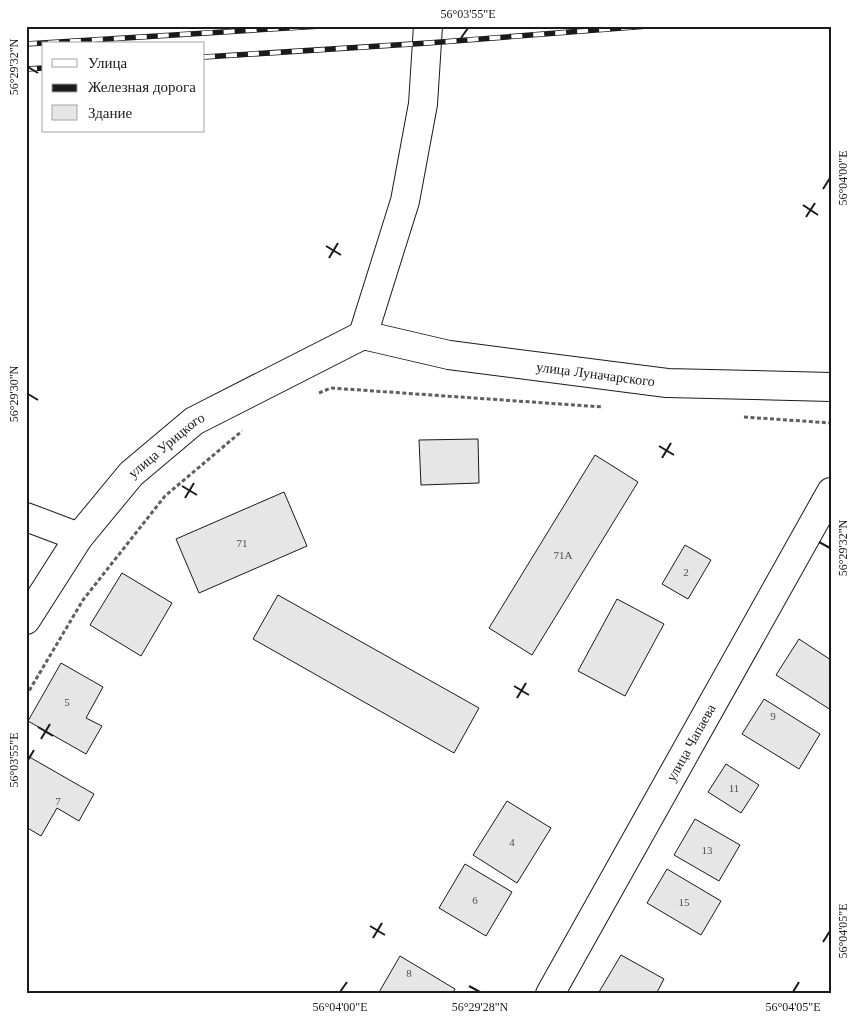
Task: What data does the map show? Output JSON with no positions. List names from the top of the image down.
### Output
{
  "streets": {
    "street": ["улица Луначарского", "улица Урицкого", "улица Чапаева"]
  },
  "crossings": [
    ["улица Луначарского", "улица Урицкого"]
  ],
  "house_numbers": [
    "71",
    "71А",
    "2",
    "5",
    "9",
    "11",
    "7",
    "4",
    "13",
    "6",
    "15",
    "8"
  ],
  "legend": ["Улица", "Железная дорога", "Здание"],
  "coordinates": [
    "56°03'55\"E",
    "56°29'32\"N",
    "56°04'00\"E",
    "56°29'30\"N",
    "56°04'05\"E",
    "56°29'28\"N"
  ]
}
